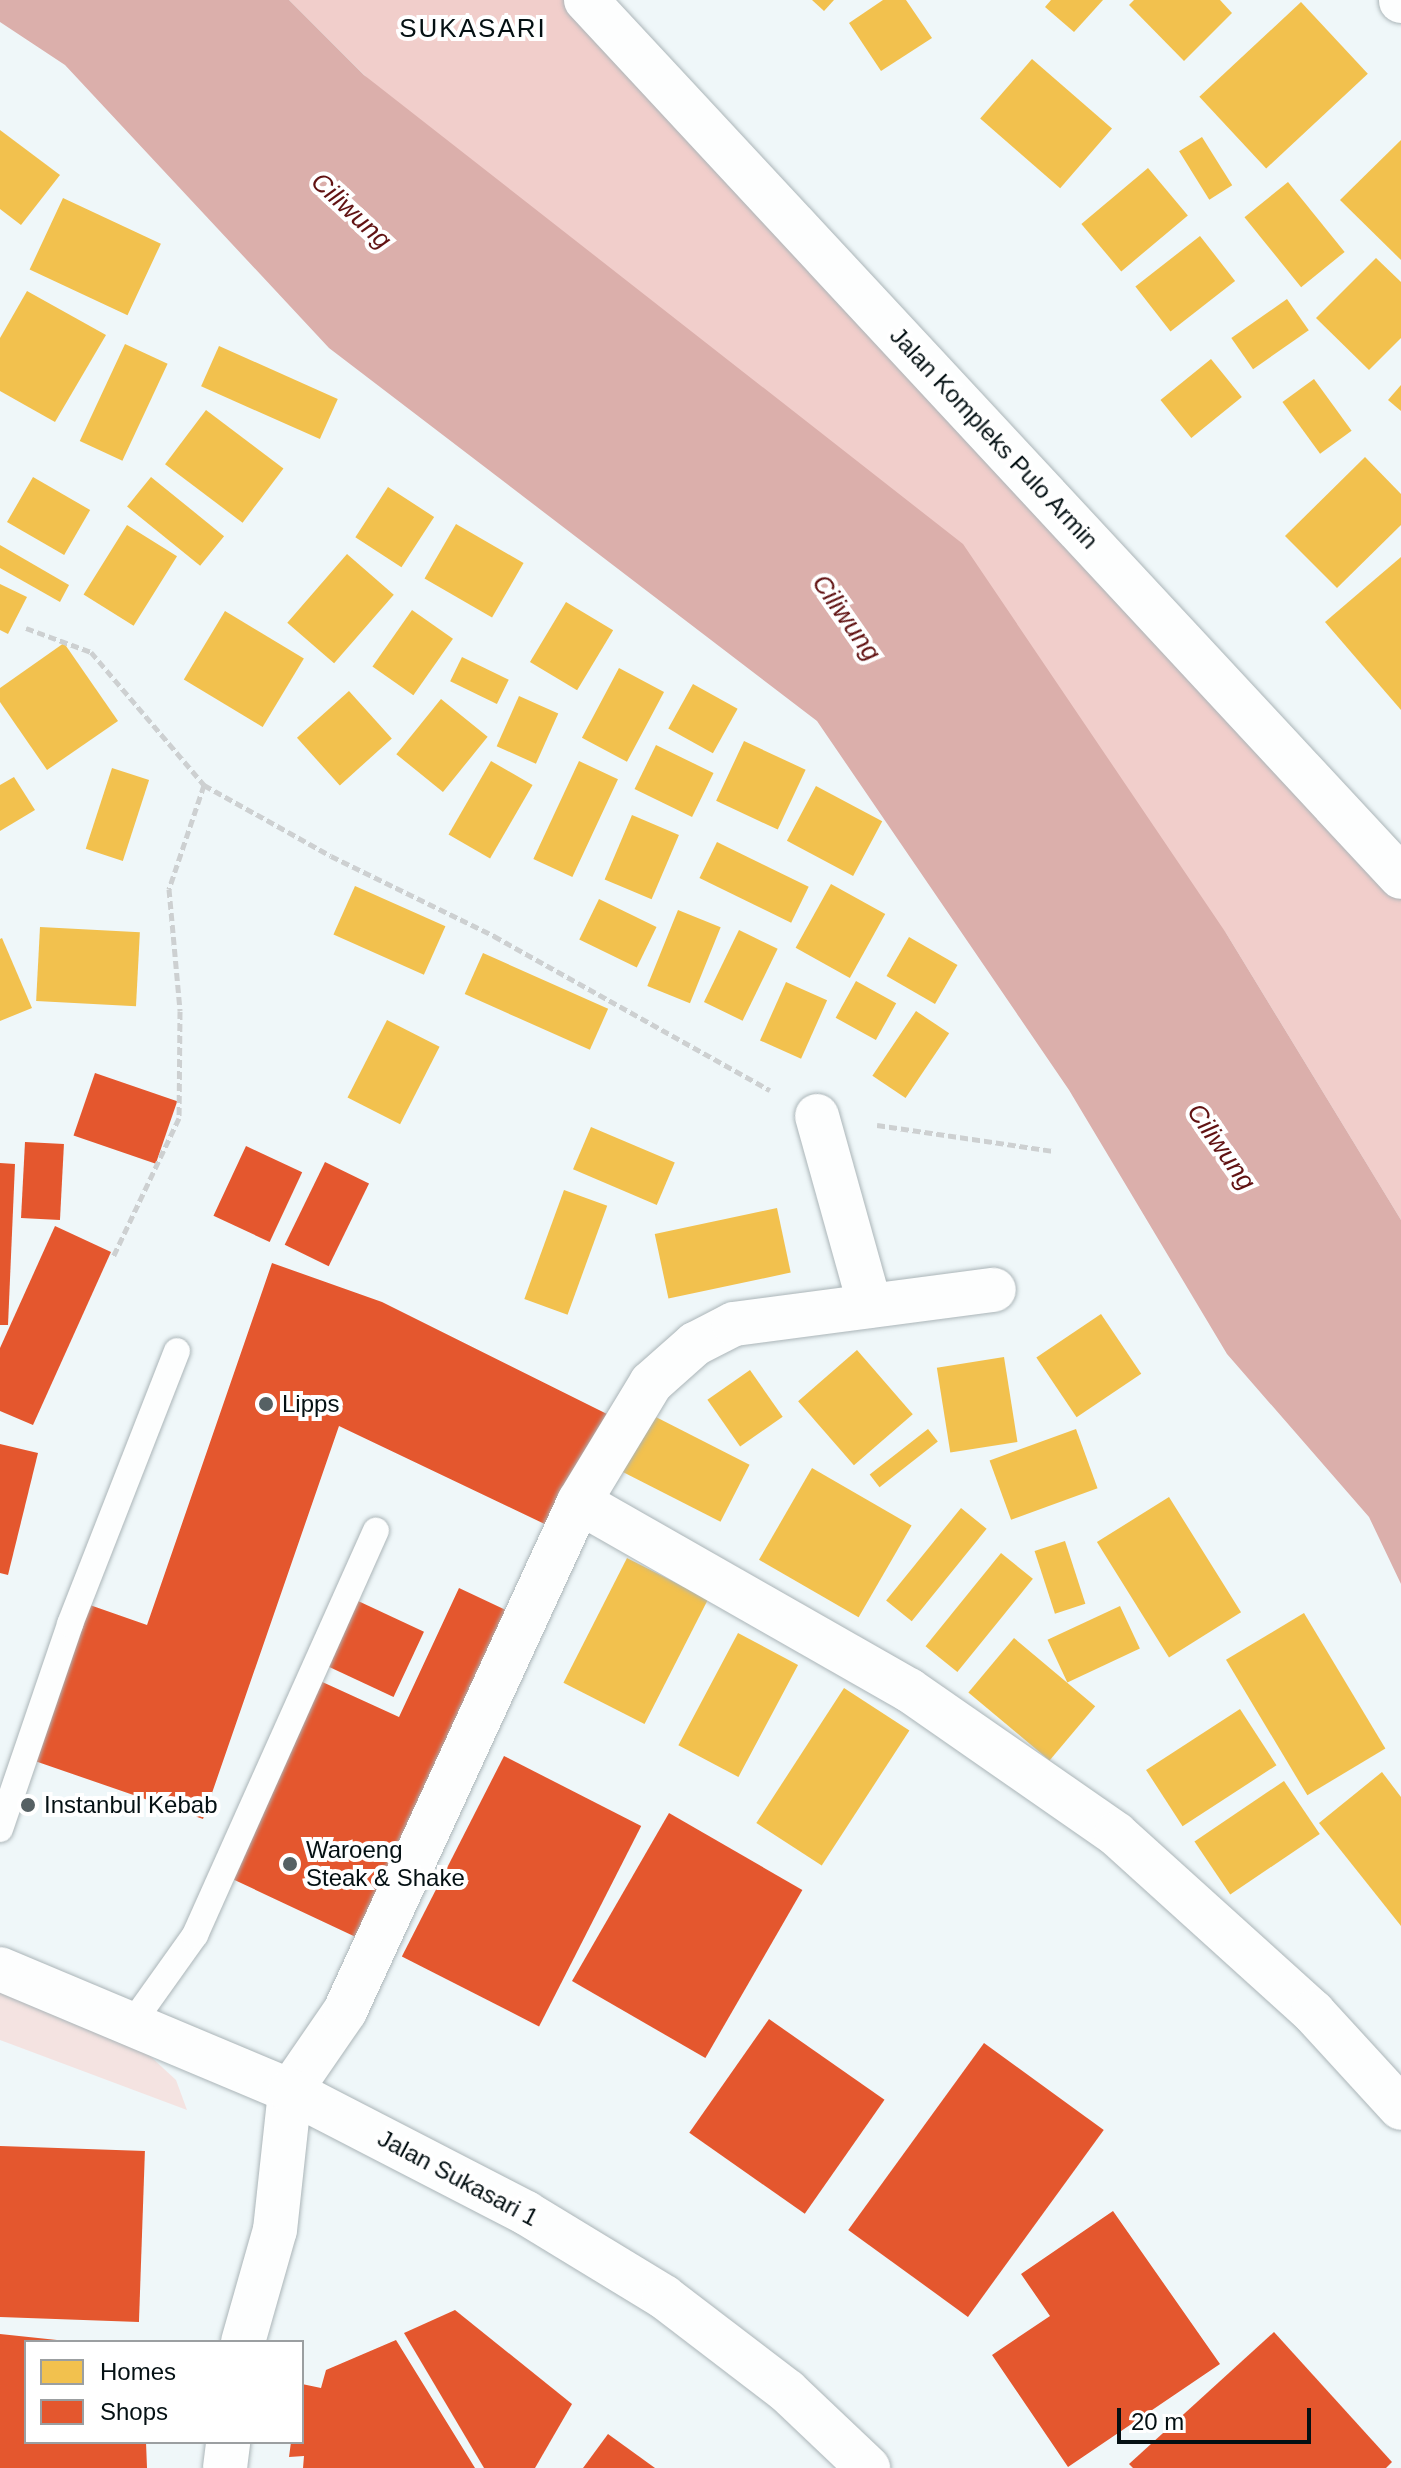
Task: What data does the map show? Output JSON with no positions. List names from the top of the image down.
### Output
{
  "streets": {
    "street": ["Jalan Kompleks Pulo Armin", "Jalan Sukasari 1"]
  },
  "districts": ["SUKASARI"],
  "water": ["Ciliwung"],
  "places": ["Lipps", "Instanbul Kebab", "Waroeng Steak & Shake"],
  "legend": ["Homes", "Shops"],
  "scale_bar": "20 m"
}
